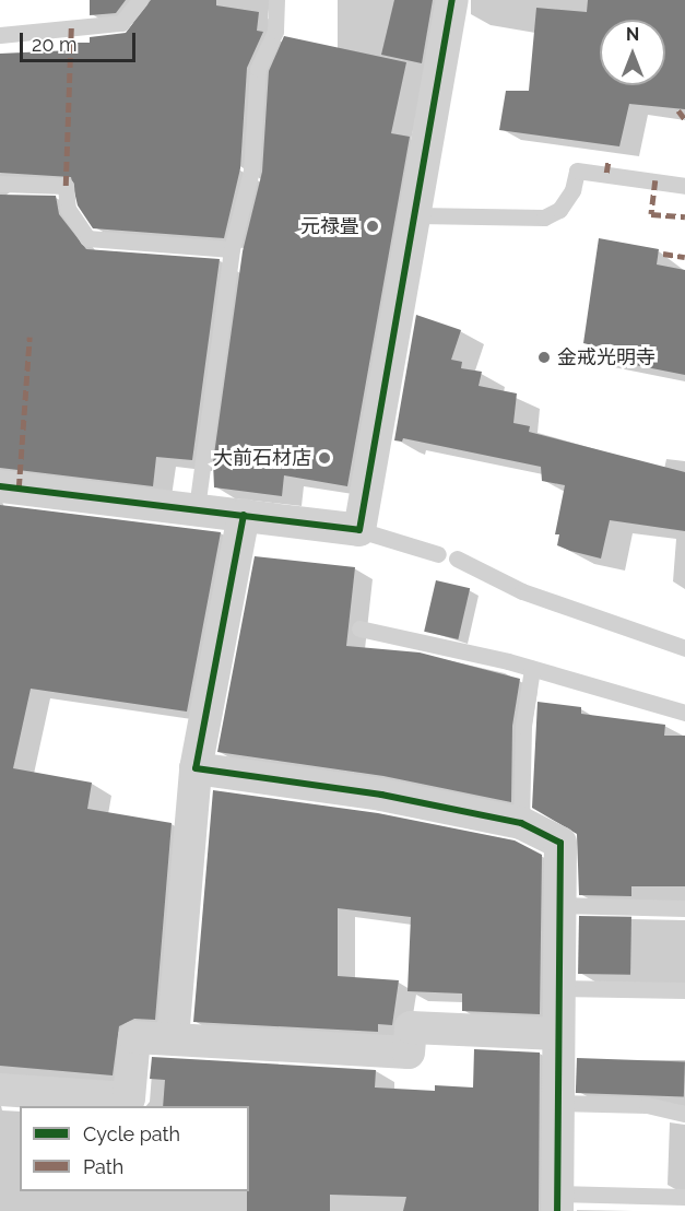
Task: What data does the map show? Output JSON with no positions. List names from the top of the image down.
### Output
{
  "places": ["元禄畳", "金戒光明寺", "大前石材店"],
  "legend": ["Cycle path", "Path"],
  "scale_bar": "20 m",
  "north": "top"
}
